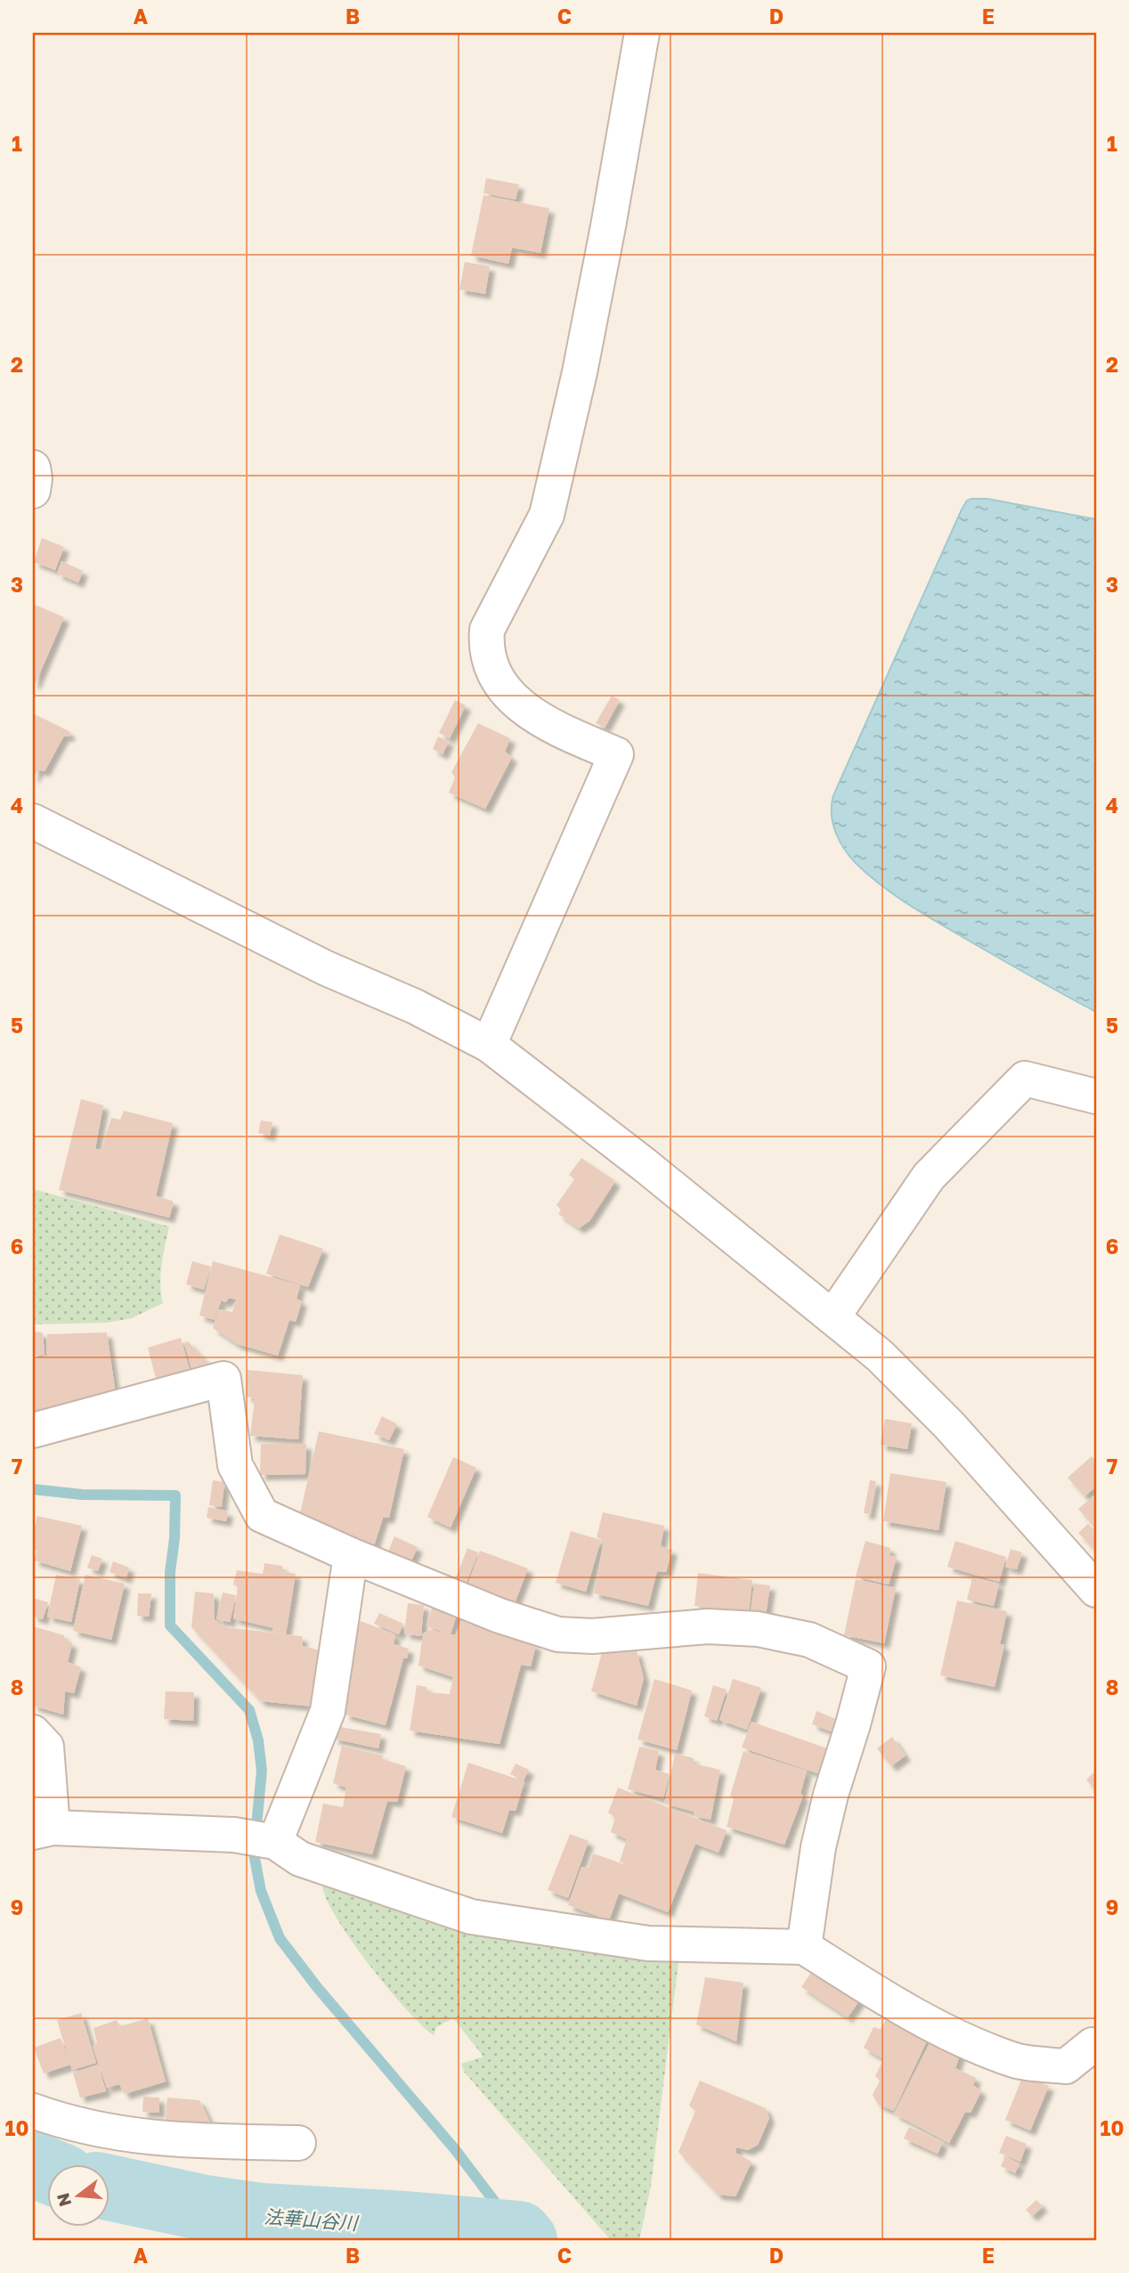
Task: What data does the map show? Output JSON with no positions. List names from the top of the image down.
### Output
{
  "water": ["法華山谷川"],
  "north": "left",
  "grid": {
    "columns": [
      "A",
      "B",
      "C",
      "D",
      "E"
    ],
    "rows": [
      "1",
      "2",
      "3",
      "4",
      "5",
      "6",
      "7",
      "8",
      "9",
      "10"
    ]
  }
}
